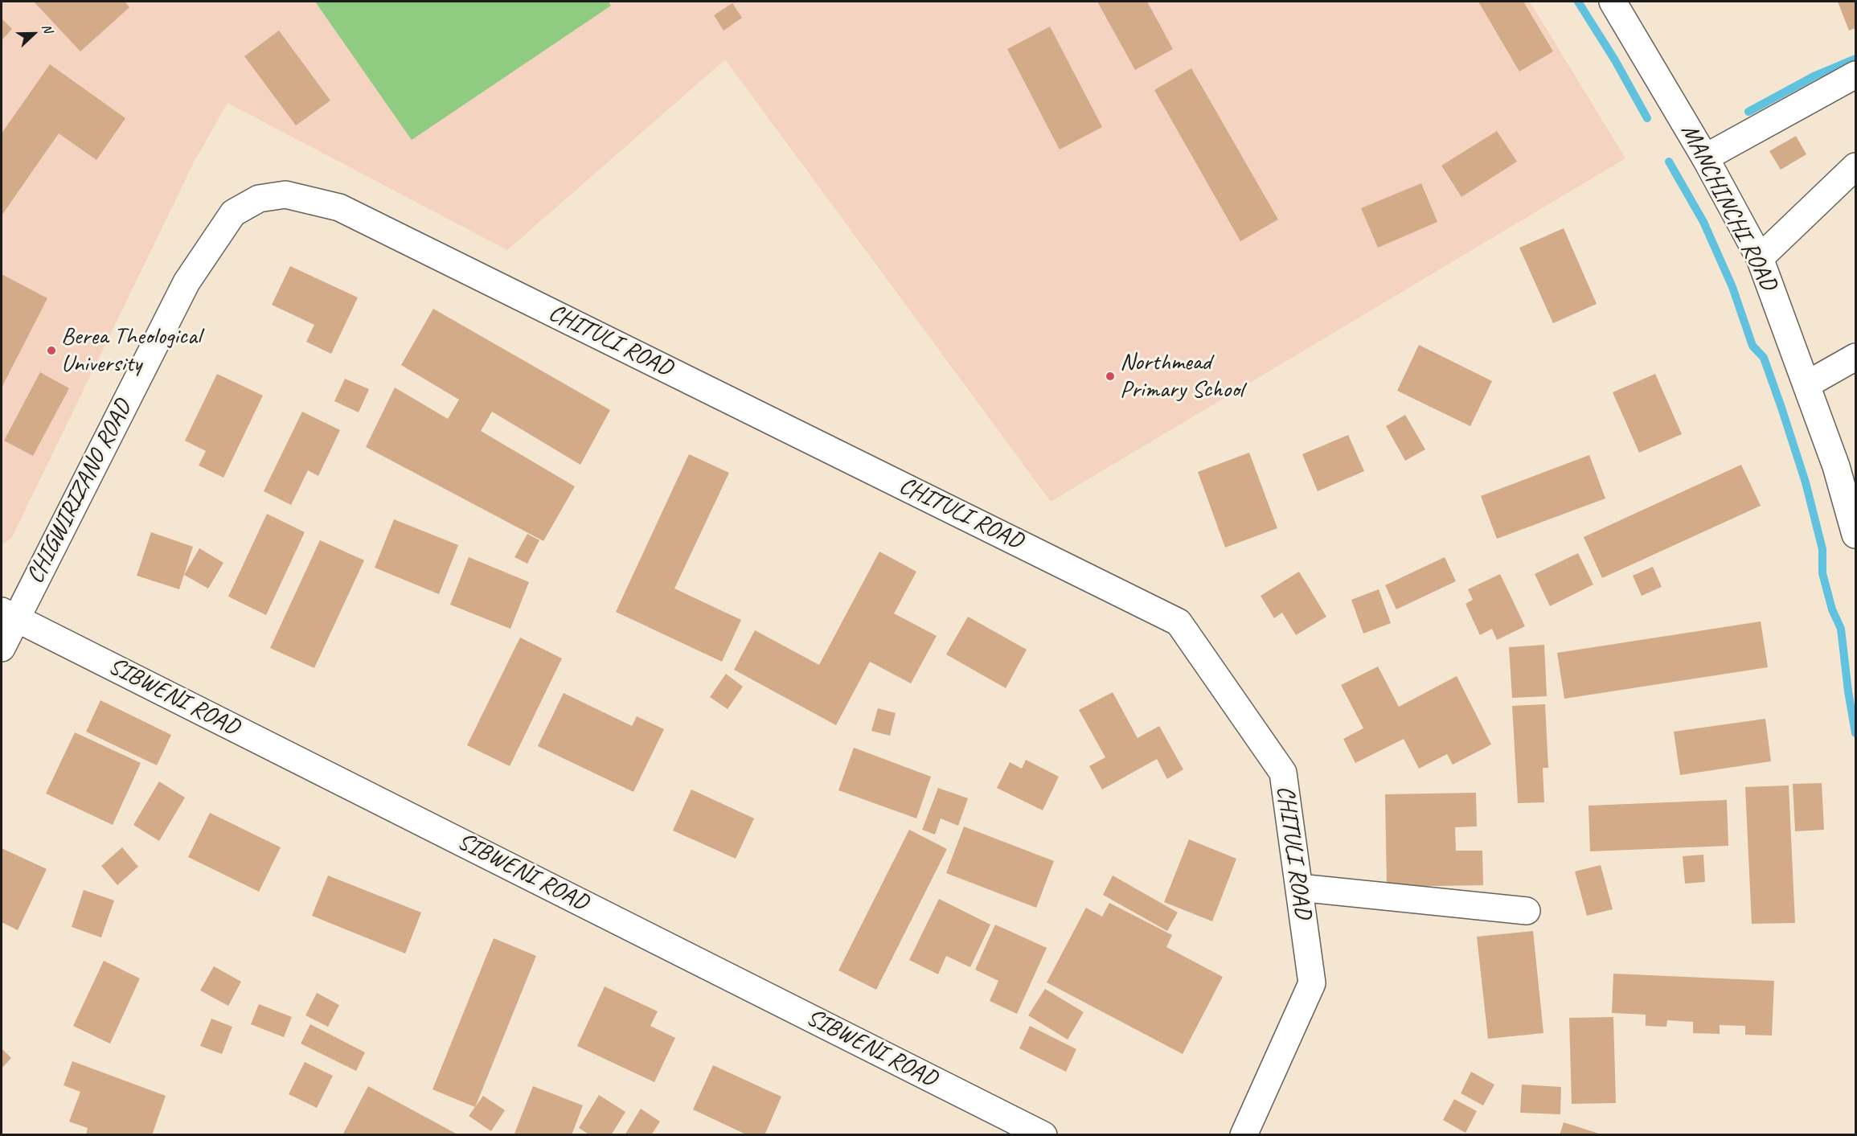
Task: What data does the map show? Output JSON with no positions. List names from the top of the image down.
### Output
{
  "streets": {
    "street": [
      "MANCHINCHI ROAD",
      "CHITULI ROAD",
      "CHIGWIRIZANO ROAD",
      "SIBWENI ROAD"
    ]
  },
  "crossings": [
    ["CHITULI ROAD", "CHIGWIRIZANO ROAD"],
    ["CHIGWIRIZANO ROAD", "SIBWENI ROAD"]
  ],
  "places": ["Berea Theological University", "Northmead Primary School"],
  "north": "right"
}
